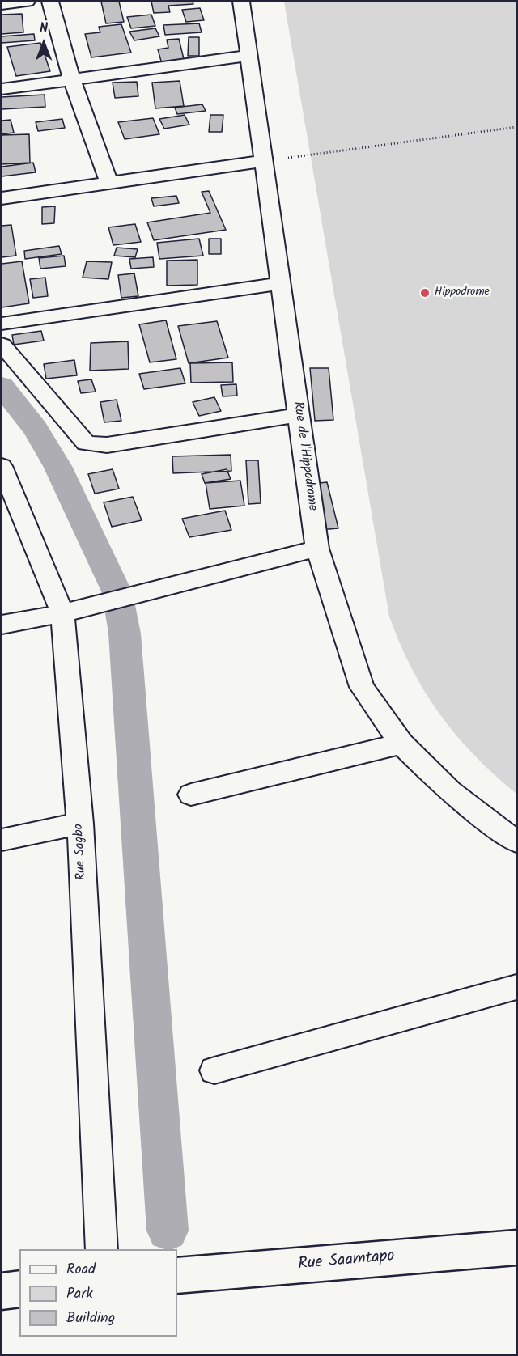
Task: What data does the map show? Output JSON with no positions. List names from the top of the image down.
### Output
{
  "streets": {
    "main road": ["Rue Saamtapo"],
    "street": ["Rue de l'Hippodrome", "Rue Sagbo"]
  },
  "places": ["Hippodrome"],
  "legend": ["Road", "Park", "Building"],
  "north": "top"
}
